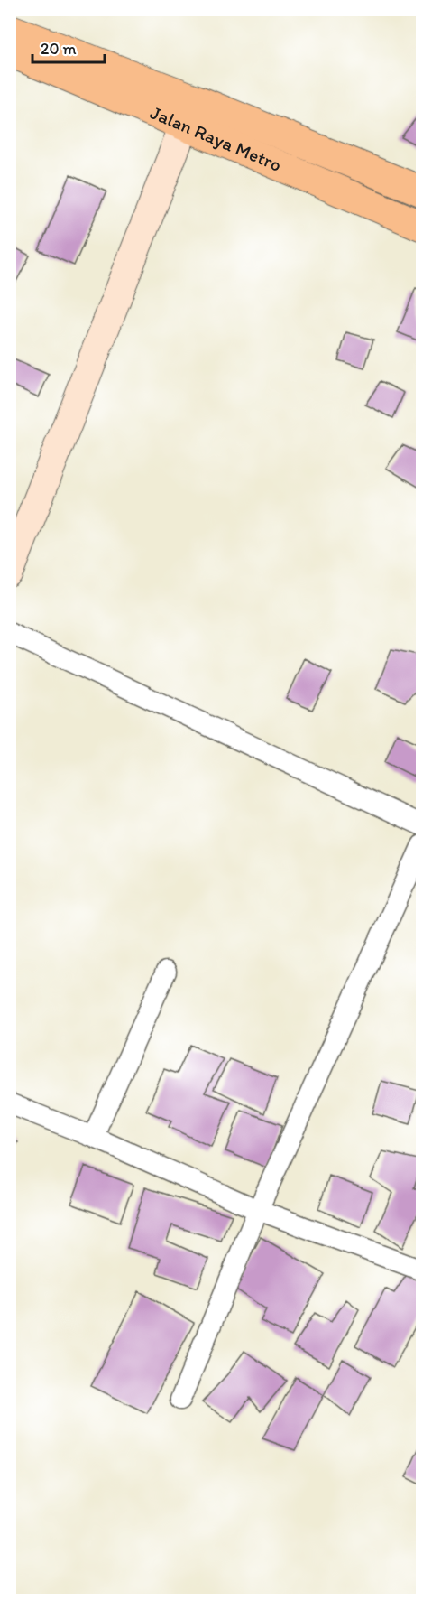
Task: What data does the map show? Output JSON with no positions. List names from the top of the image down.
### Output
{
  "streets": {
    "highway": ["Jalan Raya Metro"]
  },
  "scale_bar": "20 m"
}
